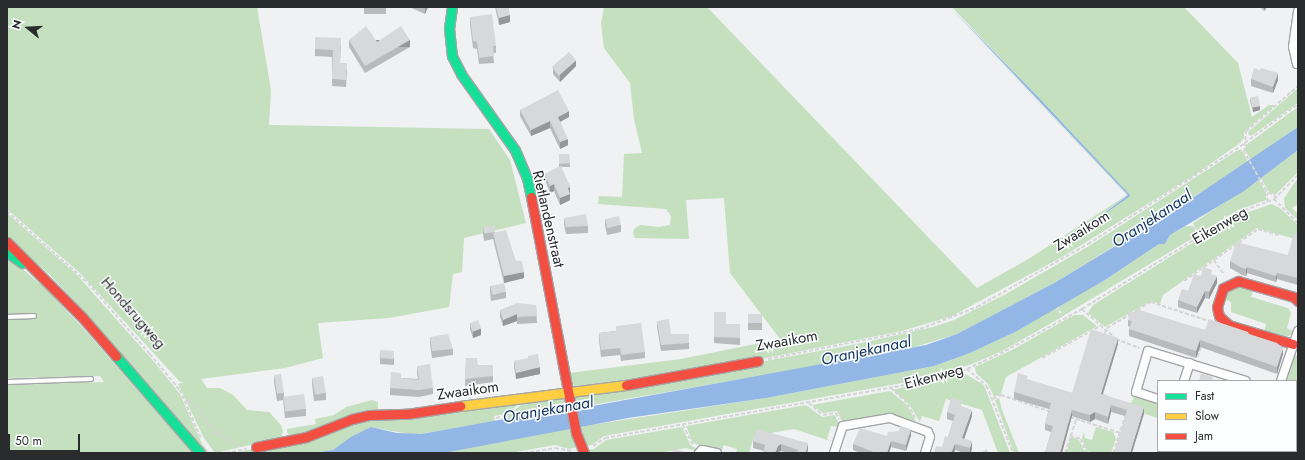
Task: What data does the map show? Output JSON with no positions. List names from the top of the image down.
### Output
{
  "streets": {
    "street": ["Rietlandenstraat", "Zwaaikom"],
    "path": ["Eikenweg", "Hondsrugweg"]
  },
  "crossings": [
    ["Rietlandenstraat", "Eikenweg"],
    ["Rietlandenstraat", "Zwaaikom"]
  ],
  "water": ["Oranjekanaal"],
  "legend": ["Fast", "Slow", "Jam"],
  "scale_bar": "50 m",
  "north": "left"
}
